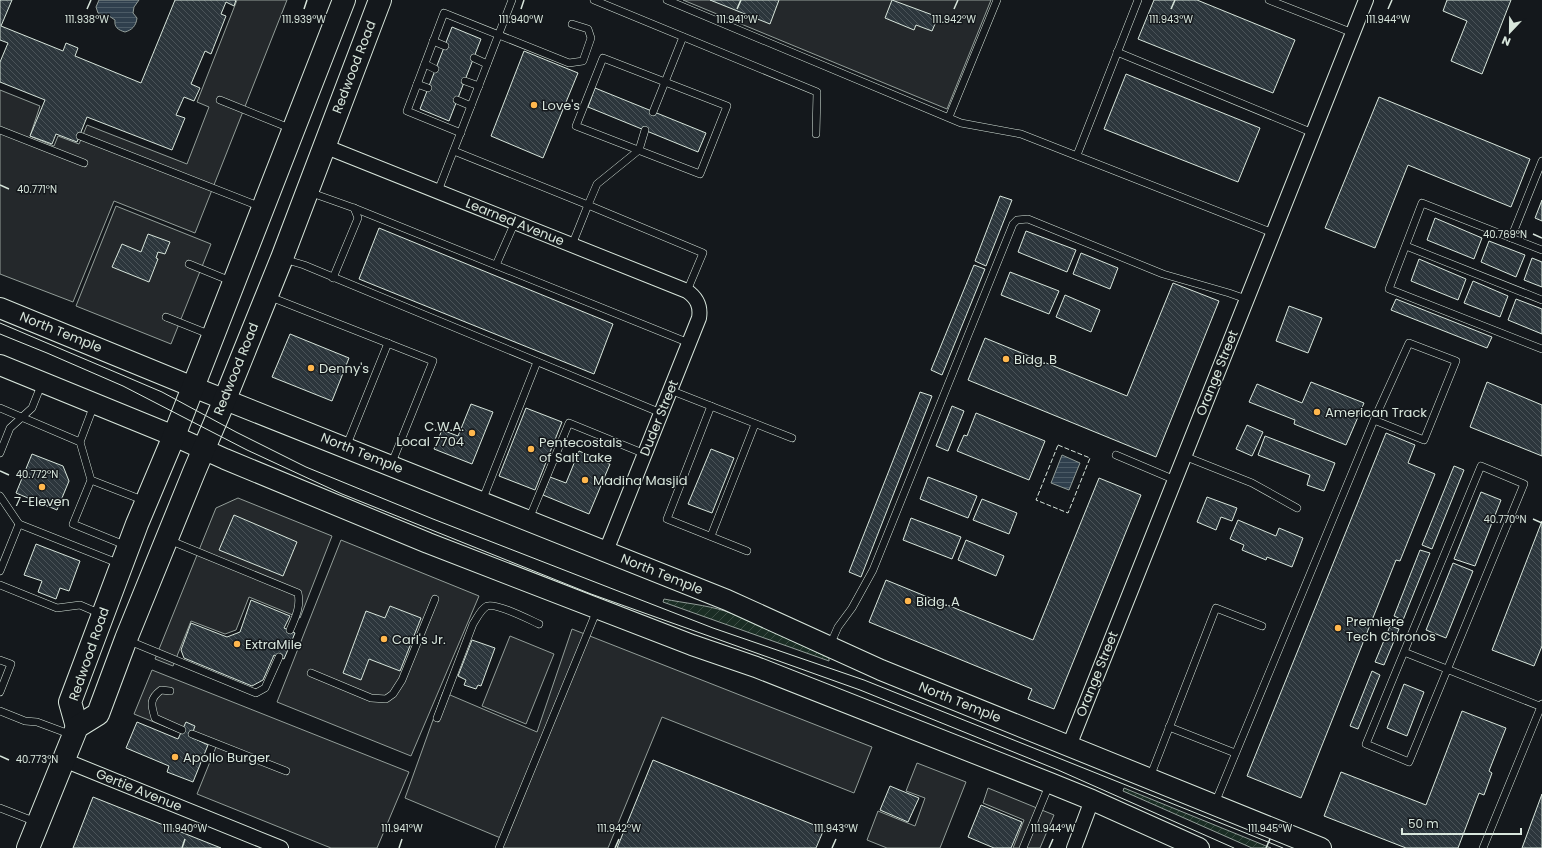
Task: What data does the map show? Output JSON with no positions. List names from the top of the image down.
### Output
{
  "streets": {
    "main road": ["Redwood Road", "North Temple"],
    "street": [
      "Learned Avenue",
      "Orange Street",
      "Duder Street",
      "Gertie Avenue"
    ]
  },
  "crossings": [
    ["Redwood Road", "Learned Avenue"],
    ["Redwood Road", "North Temple"],
    ["Learned Avenue", "Duder Street"],
    ["North Temple", "Orange Street"],
    ["North Temple", "Duder Street"]
  ],
  "places": [
    "Love's",
    "Bldg. B",
    "Denny's",
    "American Track",
    "C.W.A. Local 7704",
    "Pentecostals of Salt Lake",
    "Madina Masjid",
    "7-Eleven",
    "Bldg. A",
    "Premiere Tech Chronos",
    "Carl's Jr.",
    "ExtraMile",
    "Apollo Burger"
  ],
  "scale_bar": "50 m",
  "north": "bottom",
  "coordinates": [
    "111.938°W",
    "111.939°W",
    "111.942°W",
    "111.943°W",
    "111.940°W",
    "111.941°W",
    "111.944°W",
    "40.771°N",
    "40.769°N",
    "40.772°N",
    "40.770°N",
    "40.773°N",
    "111.945°W"
  ]
}
